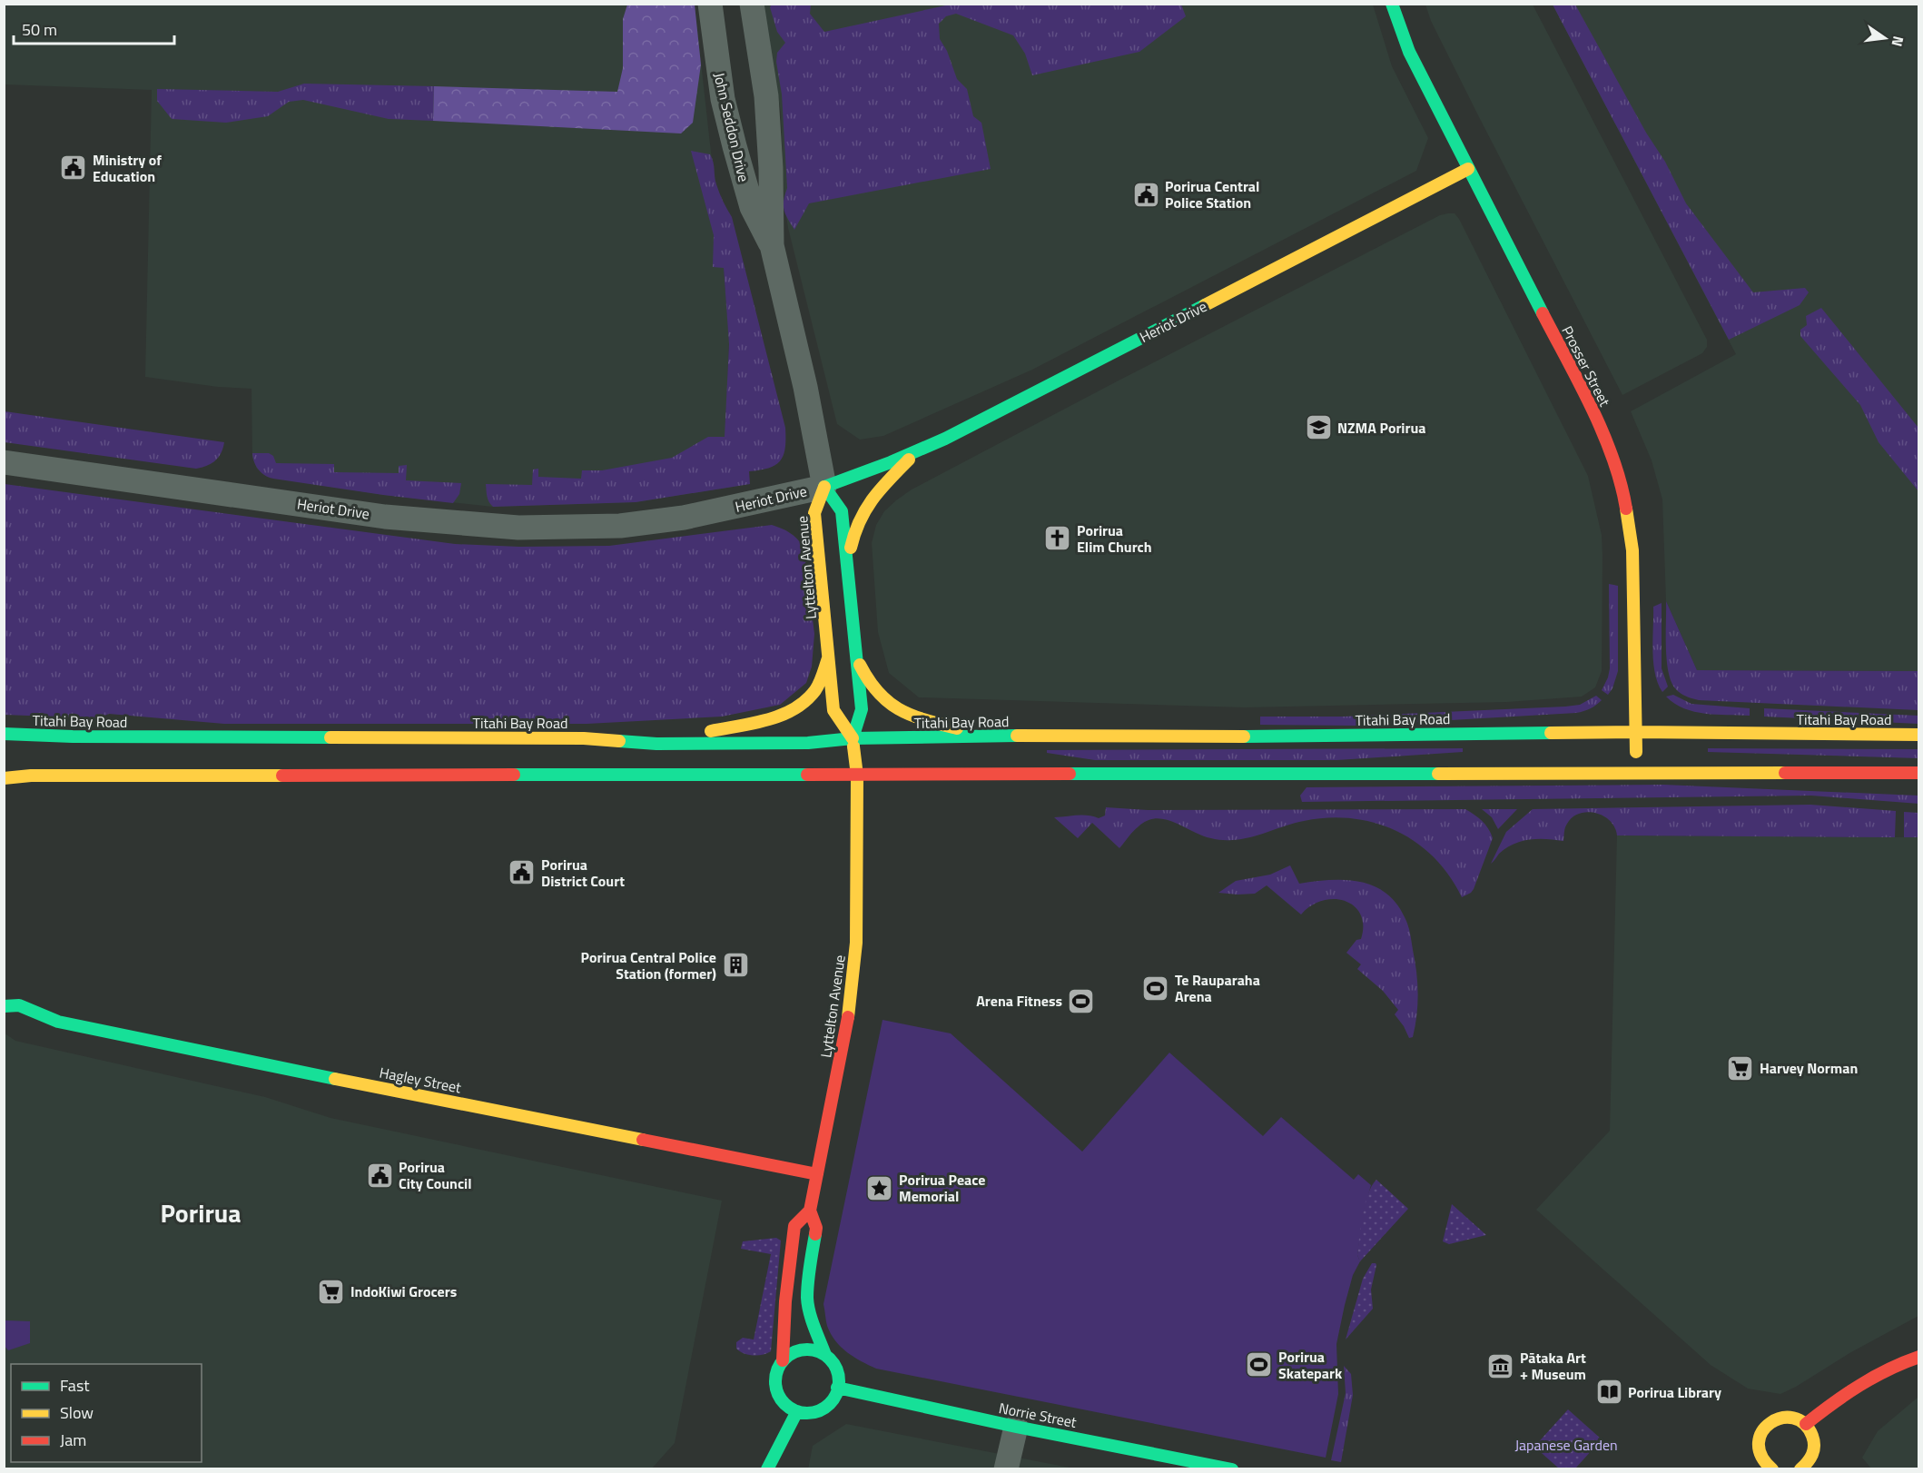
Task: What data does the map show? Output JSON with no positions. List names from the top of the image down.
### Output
{
  "streets": {
    "main road": [
      "Heriot Drive",
      "Prosser Street",
      "Lyttelton Avenue",
      "Titahi Bay Road",
      "Hagley Street",
      "Norrie Street"
    ],
    "street": ["John Seddon Drive"]
  },
  "crossings": [
    ["John Seddon Drive", "Heriot Drive"],
    ["John Seddon Drive", "Lyttelton Avenue"],
    ["Heriot Drive", "Prosser Street"],
    ["Heriot Drive", "Lyttelton Avenue"],
    ["Prosser Street", "Titahi Bay Road"],
    ["Lyttelton Avenue", "Titahi Bay Road"],
    ["Lyttelton Avenue", "Hagley Street"],
    ["Lyttelton Avenue", "Norrie Street"]
  ],
  "districts": ["Porirua"],
  "parks": ["Japanese Garden"],
  "places": {
    "public building": [
      "Ministry of Education",
      "Porirua Central Police Station",
      "Porirua District Court",
      "Porirua City Council"
    ],
    "school or university": ["NZMA Porirua"],
    "church": ["Porirua Elim Church"],
    "building": ["Porirua Central Police Station (former)"],
    "sports": ["Te Rauparaha Arena", "Arena Fitness", "Porirua Skatepark"],
    "supermarket": ["Harvey Norman", "IndoKiwi Grocers"],
    "place": ["Porirua Peace Memorial"],
    "museum": ["Pātaka Art + Museum"],
    "library": ["Porirua Library"]
  },
  "legend": ["Fast", "Slow", "Jam"],
  "scale_bar": "50 m",
  "north": "right"
}
